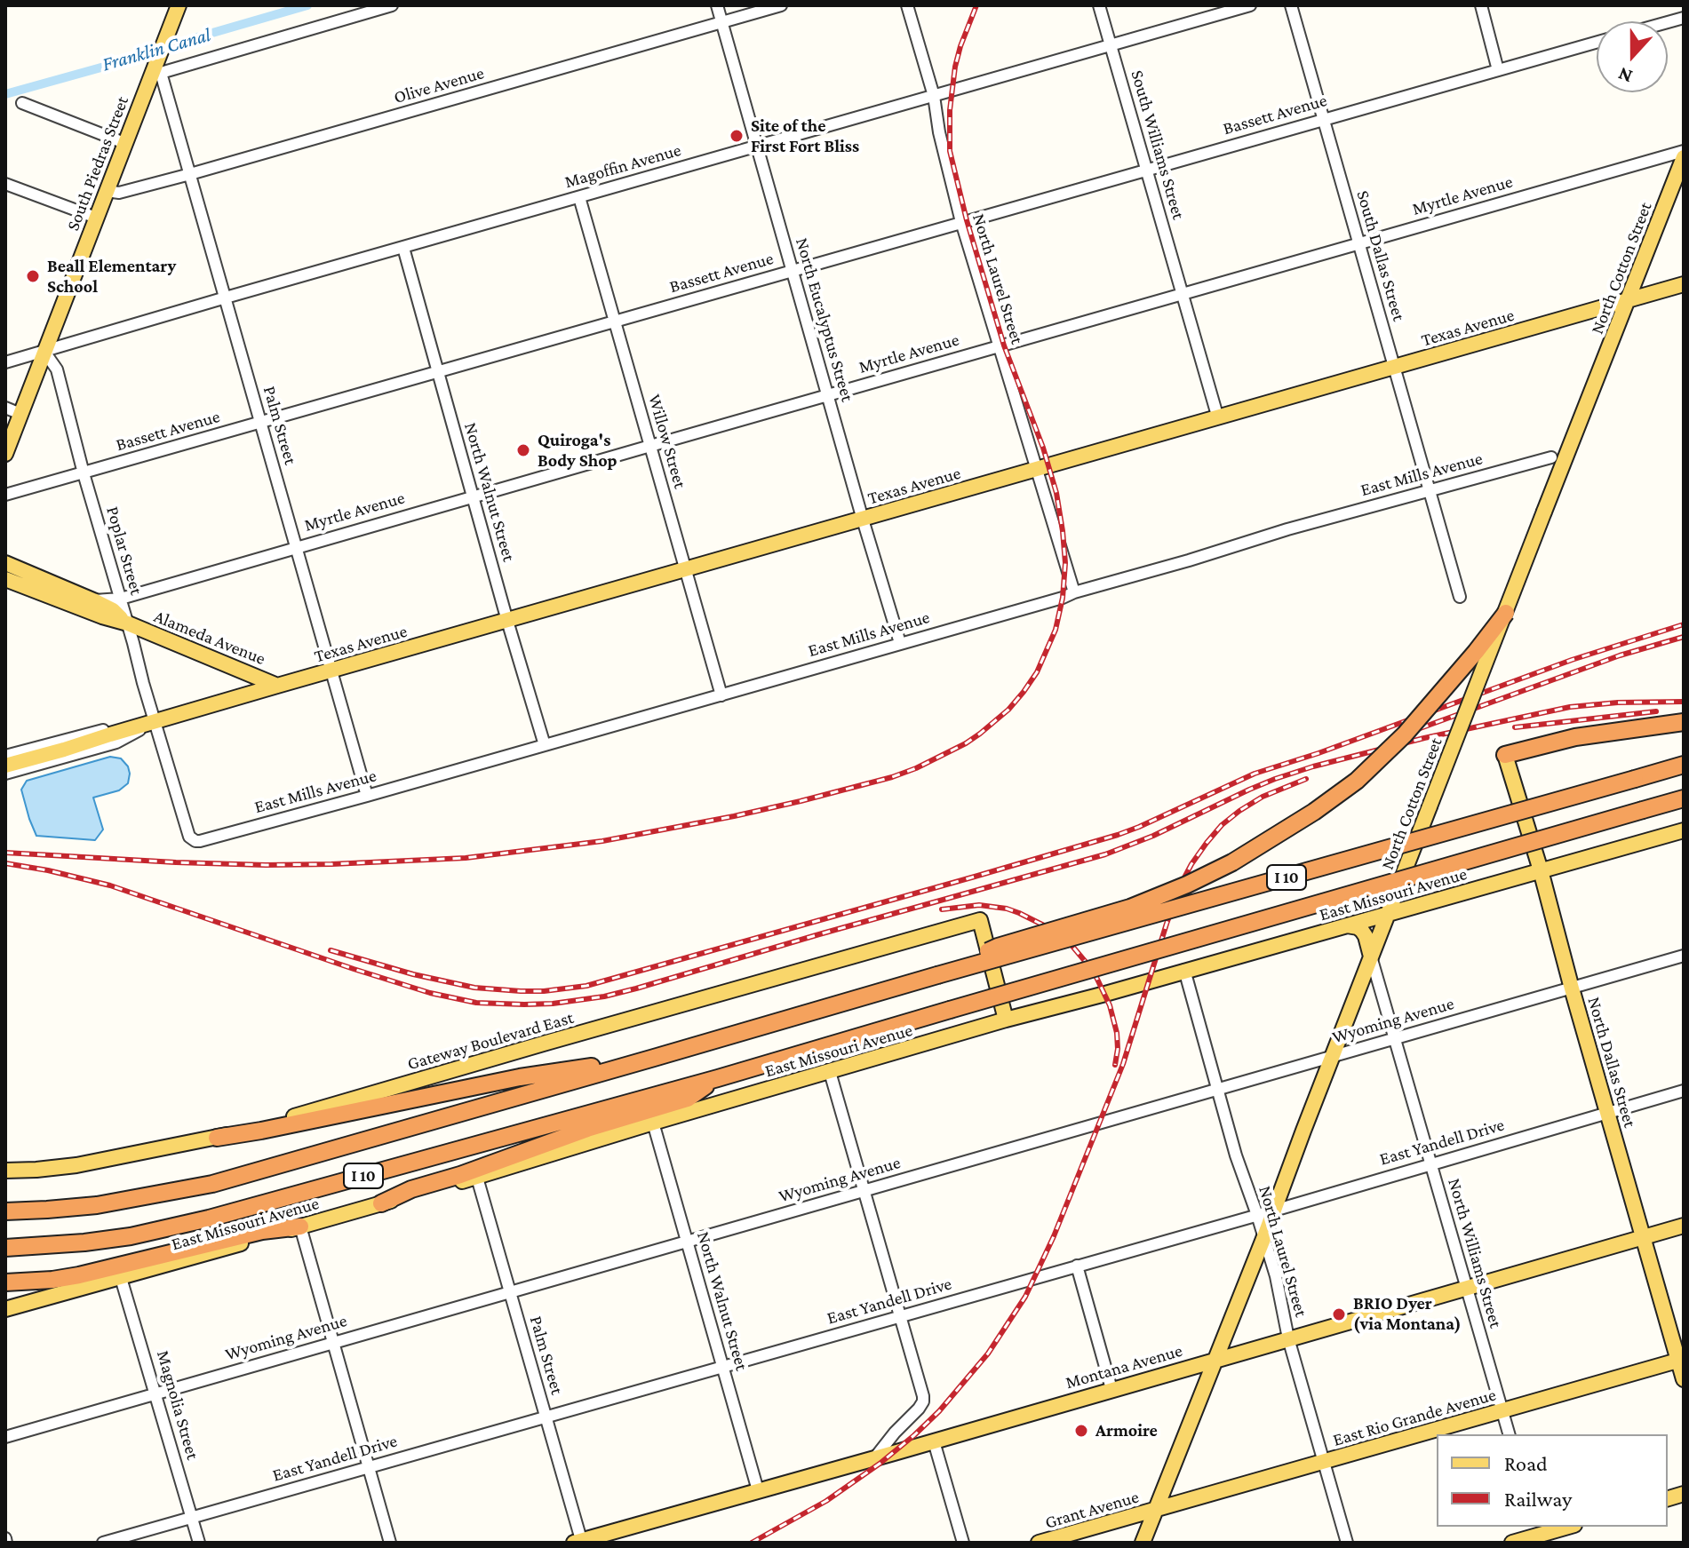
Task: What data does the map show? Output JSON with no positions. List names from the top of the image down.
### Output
{
  "streets": {
    "highway": ["I 10"],
    "main road": [
      "South Piedras Street",
      "North Cotton Street",
      "Texas Avenue",
      "Alameda Avenue",
      "East Missouri Avenue",
      "Gateway Boulevard East",
      "North Dallas Street",
      "Montana Avenue",
      "East Rio Grande Avenue",
      "Grant Avenue"
    ],
    "street": [
      "Olive Avenue",
      "Bassett Avenue",
      "South Williams Street",
      "Magoffin Avenue",
      "Myrtle Avenue",
      "South Dallas Street",
      "North Laurel Street",
      "North Eucalyptus Street",
      "Palm Street",
      "Willow Street",
      "East Mills Avenue",
      "North Walnut Street",
      "Poplar Street",
      "Wyoming Avenue",
      "East Yandell Drive",
      "North Williams Street",
      "Magnolia Street"
    ]
  },
  "crossings": [
    ["Olive Avenue", "South Piedras Street"],
    ["Olive Avenue", "North Eucalyptus Street"],
    ["Olive Avenue", "Palm Street"],
    ["Bassett Avenue", "South Williams Street"],
    ["Bassett Avenue", "South Dallas Street"],
    ["Bassett Avenue", "North Laurel Street"],
    ["Bassett Avenue", "North Eucalyptus Street"],
    ["Bassett Avenue", "Palm Street"],
    ["Bassett Avenue", "Willow Street"],
    ["Bassett Avenue", "North Walnut Street"],
    ["Bassett Avenue", "Poplar Street"],
    ["South Williams Street", "Magoffin Avenue"],
    ["South Williams Street", "Myrtle Avenue"],
    ["South Piedras Street", "Magoffin Avenue"],
    ["South Piedras Street", "Palm Street"],
    ["South Piedras Street", "Poplar Street"],
    ["Magoffin Avenue", "North Laurel Street"],
    ["Magoffin Avenue", "North Eucalyptus Street"],
    ["Magoffin Avenue", "Palm Street"],
    ["Magoffin Avenue", "Willow Street"],
    ["Magoffin Avenue", "North Walnut Street"],
    ["Magoffin Avenue", "Poplar Street"],
    ["Myrtle Avenue", "South Dallas Street"],
    ["Myrtle Avenue", "North Laurel Street"],
    ["Myrtle Avenue", "North Eucalyptus Street"],
    ["Myrtle Avenue", "Palm Street"],
    ["Myrtle Avenue", "Willow Street"],
    ["Myrtle Avenue", "North Walnut Street"],
    ["Myrtle Avenue", "Poplar Street"],
    ["Myrtle Avenue", "Alameda Avenue"],
    ["South Dallas Street", "Texas Avenue"],
    ["South Dallas Street", "East Mills Avenue"],
    ["North Cotton Street", "North Laurel Street"],
    ["North Cotton Street", "Texas Avenue"],
    ["North Cotton Street", "East Missouri Avenue"],
    ["North Cotton Street", "Wyoming Avenue"],
    ["North Cotton Street", "East Yandell Drive"],
    ["North Cotton Street", "North Williams Street"],
    ["North Cotton Street", "Montana Avenue"],
    ["North Cotton Street", "East Rio Grande Avenue"],
    ["North Cotton Street", "Grant Avenue"],
    ["North Laurel Street", "Texas Avenue"],
    ["North Laurel Street", "East Mills Avenue"],
    ["North Laurel Street", "East Missouri Avenue"],
    ["North Laurel Street", "Wyoming Avenue"],
    ["North Laurel Street", "East Yandell Drive"],
    ["North Laurel Street", "Montana Avenue"],
    ["North Laurel Street", "East Rio Grande Avenue"],
    ["North Eucalyptus Street", "Texas Avenue"],
    ["North Eucalyptus Street", "East Mills Avenue"],
    ["Texas Avenue", "Palm Street"],
    ["Texas Avenue", "Willow Street"],
    ["Texas Avenue", "North Walnut Street"],
    ["Texas Avenue", "Poplar Street"],
    ["Texas Avenue", "Alameda Avenue"],
    ["Palm Street", "East Mills Avenue"],
    ["Palm Street", "East Missouri Avenue"],
    ["Palm Street", "Wyoming Avenue"],
    ["Palm Street", "East Yandell Drive"],
    ["Palm Street", "Montana Avenue"],
    ["Willow Street", "East Mills Avenue"],
    ["East Mills Avenue", "North Walnut Street"],
    ["East Mills Avenue", "Poplar Street"],
    ["North Walnut Street", "East Missouri Avenue"],
    ["North Walnut Street", "Wyoming Avenue"],
    ["North Walnut Street", "East Yandell Drive"],
    ["North Walnut Street", "Montana Avenue"],
    ["Poplar Street", "Alameda Avenue"],
    ["East Missouri Avenue", "Gateway Boulevard East"],
    ["East Missouri Avenue", "North Dallas Street"],
    ["East Missouri Avenue", "Magnolia Street"],
    ["Wyoming Avenue", "North Dallas Street"],
    ["Wyoming Avenue", "North Williams Street"],
    ["Wyoming Avenue", "Magnolia Street"],
    ["North Dallas Street", "East Yandell Drive"],
    ["North Dallas Street", "Montana Avenue"],
    ["North Dallas Street", "East Rio Grande Avenue"],
    ["East Yandell Drive", "North Williams Street"],
    ["East Yandell Drive", "Magnolia Street"],
    ["North Williams Street", "Montana Avenue"],
    ["North Williams Street", "East Rio Grande Avenue"],
    ["East Rio Grande Avenue", "Grant Avenue"]
  ],
  "water": ["Franklin Canal"],
  "places": [
    "Site of the First Fort Bliss",
    "Beall Elementary School",
    "Quiroga's Body Shop",
    "BRIO Dyer (via Montana)",
    "Armoire"
  ],
  "legend": ["Road", "Railway"],
  "north": "bottom"
}
